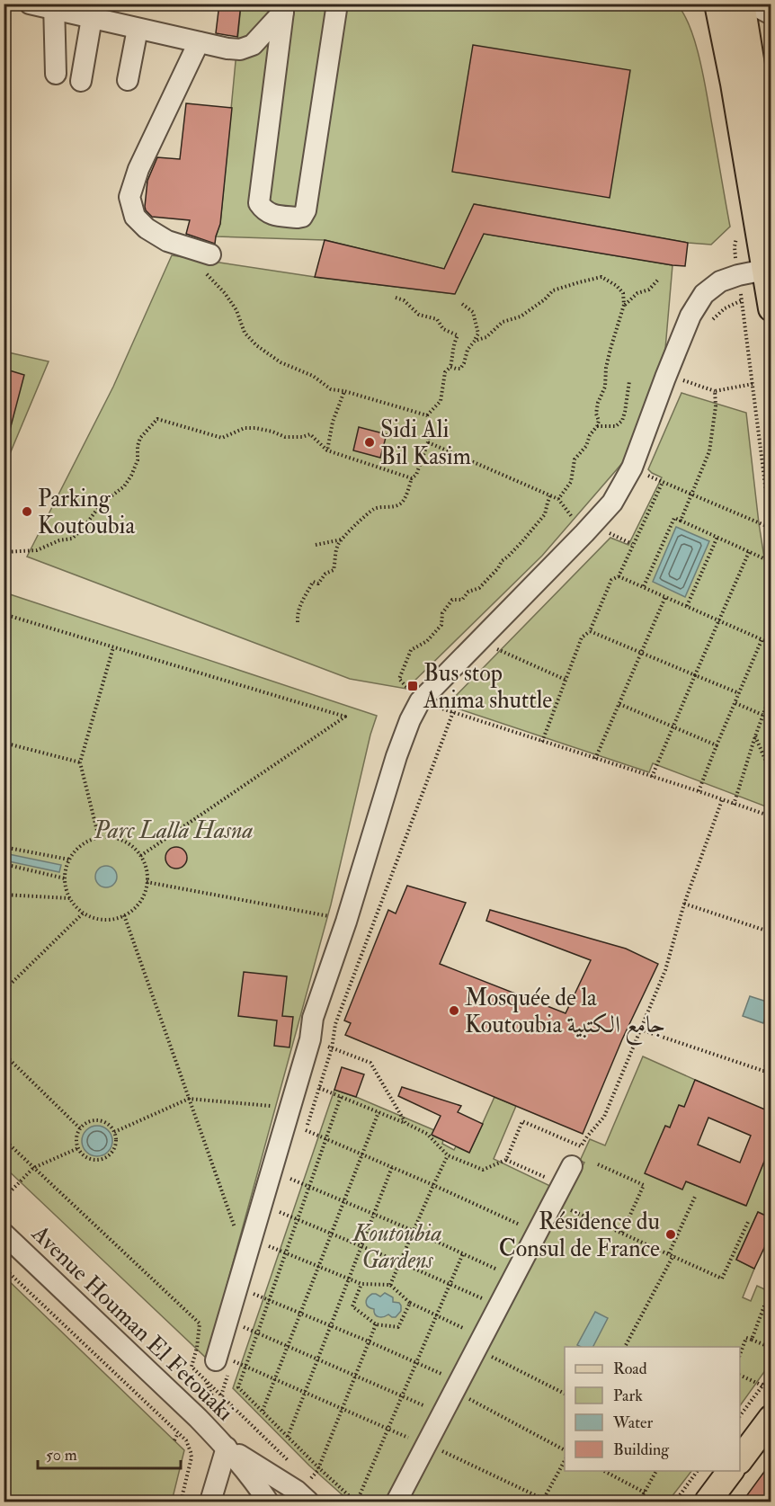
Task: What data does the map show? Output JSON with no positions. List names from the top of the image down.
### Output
{
  "streets": {
    "street": ["Avenue Houman El Fetouaki"]
  },
  "parks": ["Parc Lalla Hasna", "Koutoubia Gardens"],
  "places": {
    "other": [
      "Sidi Ali Bil Kasim",
      "Parking Koutoubia",
      "Mosquée de la Koutoubia جامع الكتبية",
      "Résidence du Consul de France"
    ],
    "transit": ["Bus stop Anima shuttle"]
  },
  "legend": [
    "Road",
    "Park",
    "Water",
    "Building"
  ],
  "scale_bar": "50 m"
}
